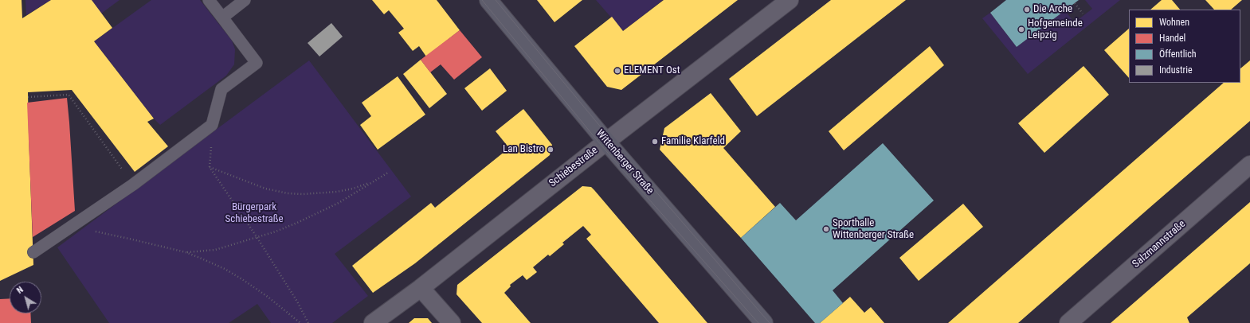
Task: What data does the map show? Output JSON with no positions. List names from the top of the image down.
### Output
{
  "streets": {
    "main road": ["Wittenberger Straße"],
    "street": ["Schiebestraße", "Salzmannstraße"]
  },
  "crossings": [
    ["Wittenberger Straße", "Schiebestraße"]
  ],
  "parks": ["Bürgerpark Schiebestraße"],
  "places": [
    "Die Arche",
    "Hofgemeinde Leipzig",
    "ELEMENT Ost",
    "Familie Klarfeld",
    "Lan Bistro",
    "Sporthalle Wittenberger Straße"
  ],
  "legend": [
    "Wohnen",
    "Handel",
    "Öffentlich",
    "Industrie"
  ],
  "north": "top left"
}
